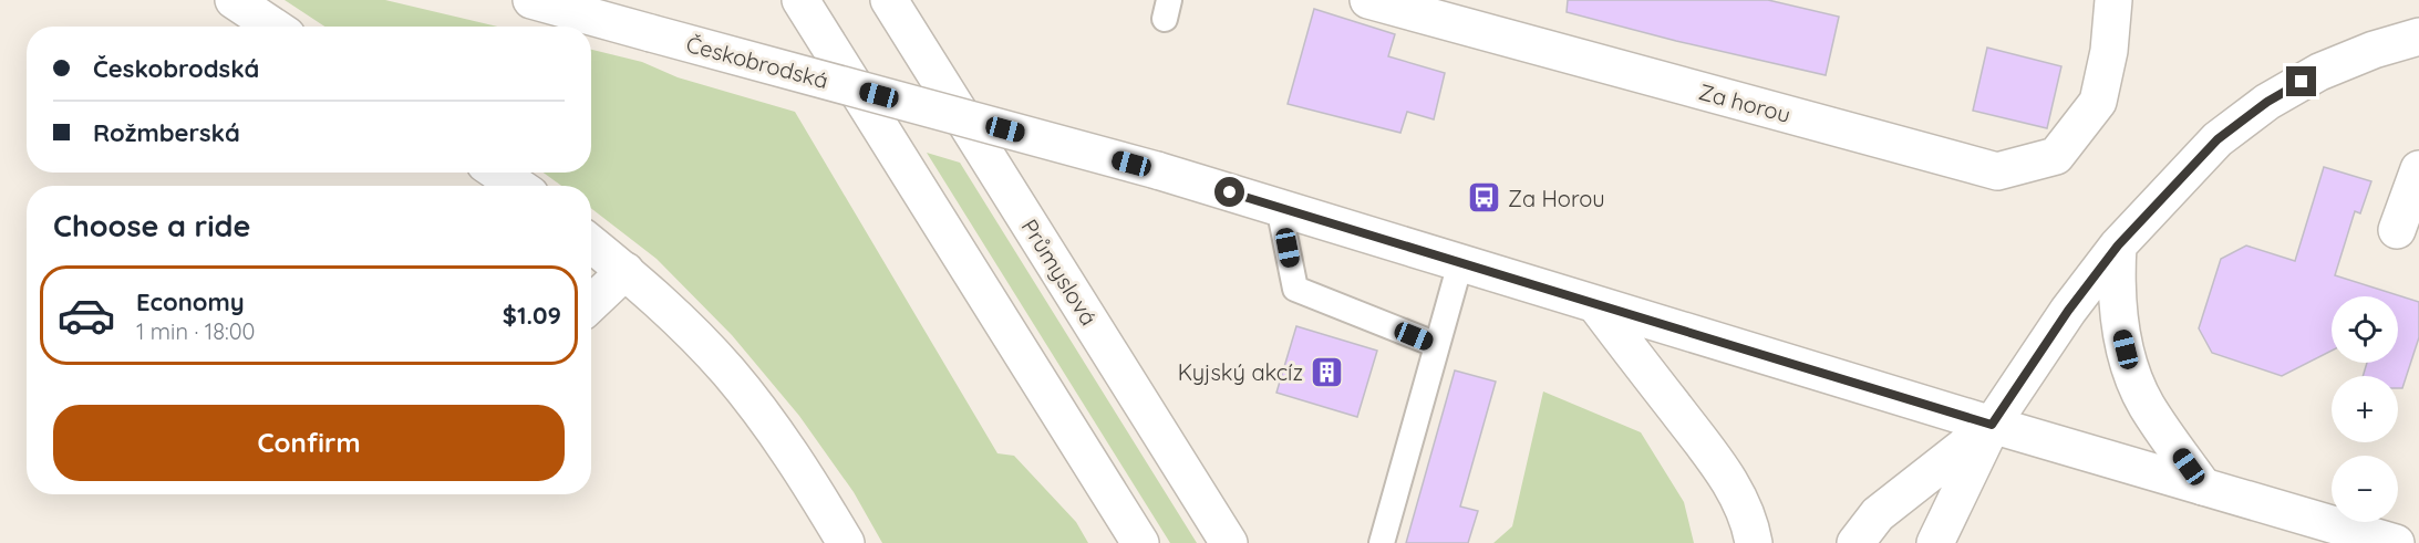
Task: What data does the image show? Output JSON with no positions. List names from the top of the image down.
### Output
{
  "streets": {
    "main road": ["Českobrodská", "Za horou", "Průmyslová"]
  },
  "places": {
    "bus stop": ["Za Horou"],
    "building": ["Kyjský akcíz"]
  },
  "page": {
    "banner": ["Českobrodská", "Rožmberská"],
    "heading": "Choose a ride",
    "list": [
      {
        "name": "Economy",
        "note": "1 min · 18:00",
        "value": "$1.09"
      }
    ],
    "map_buttons": ["+", "−"],
    "buttons": "Confirm"
  }
}
